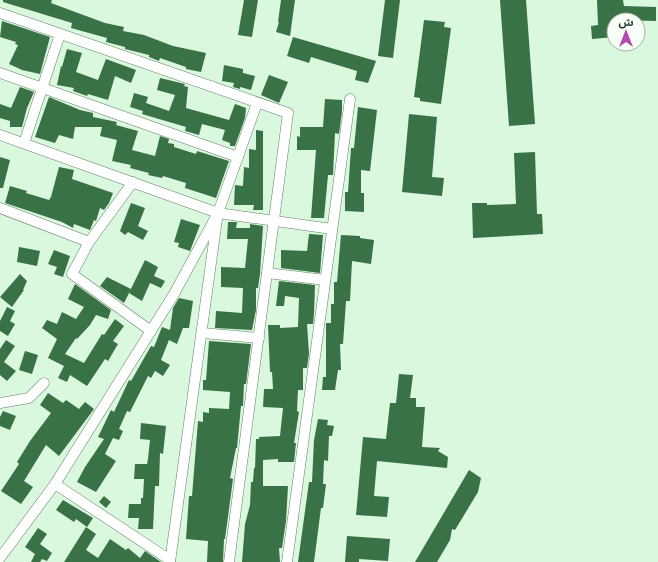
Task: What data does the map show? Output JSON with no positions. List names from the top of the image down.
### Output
{
  "north": "top"
}
